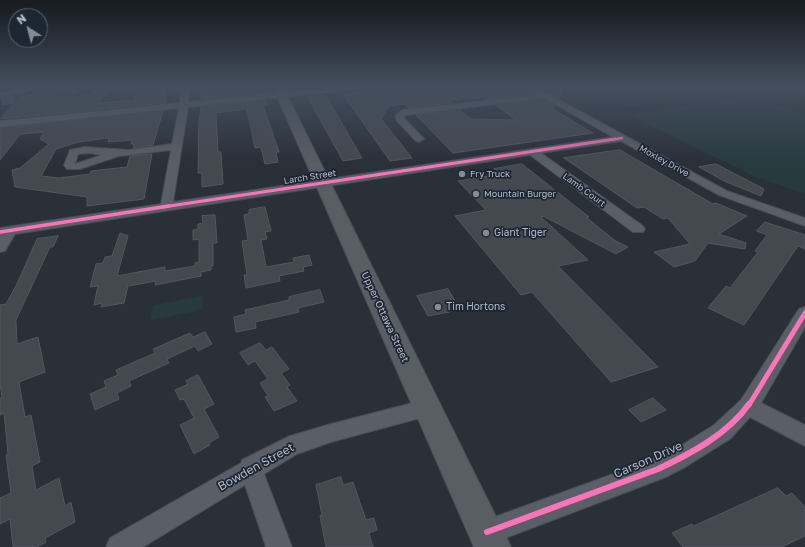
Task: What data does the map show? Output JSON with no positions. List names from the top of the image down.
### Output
{
  "streets": {
    "main road": ["Upper Ottawa Street"],
    "street": [
      "Moxley Drive",
      "Larch Street",
      "Lamb Court",
      "Carson Drive",
      "Bowden Street"
    ]
  },
  "crossings": [
    ["Moxley Drive", "Larch Street"],
    ["Larch Street", "Lamb Court"],
    ["Larch Street", "Upper Ottawa Street"],
    ["Upper Ottawa Street", "Carson Drive"],
    ["Upper Ottawa Street", "Bowden Street"]
  ],
  "places": [
    "Fry Truck",
    "Mountain Burger",
    "Giant Tiger",
    "Tim Hortons"
  ],
  "north": "top left"
}
